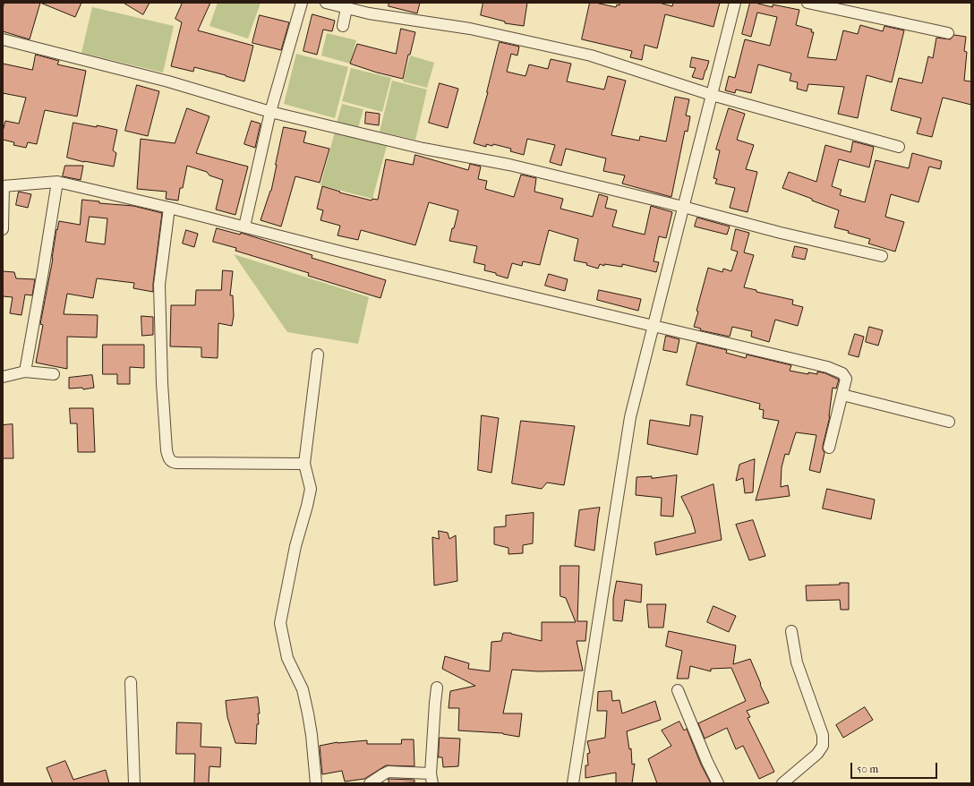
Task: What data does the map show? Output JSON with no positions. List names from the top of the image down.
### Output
{
  "scale_bar": "50 m"
}
